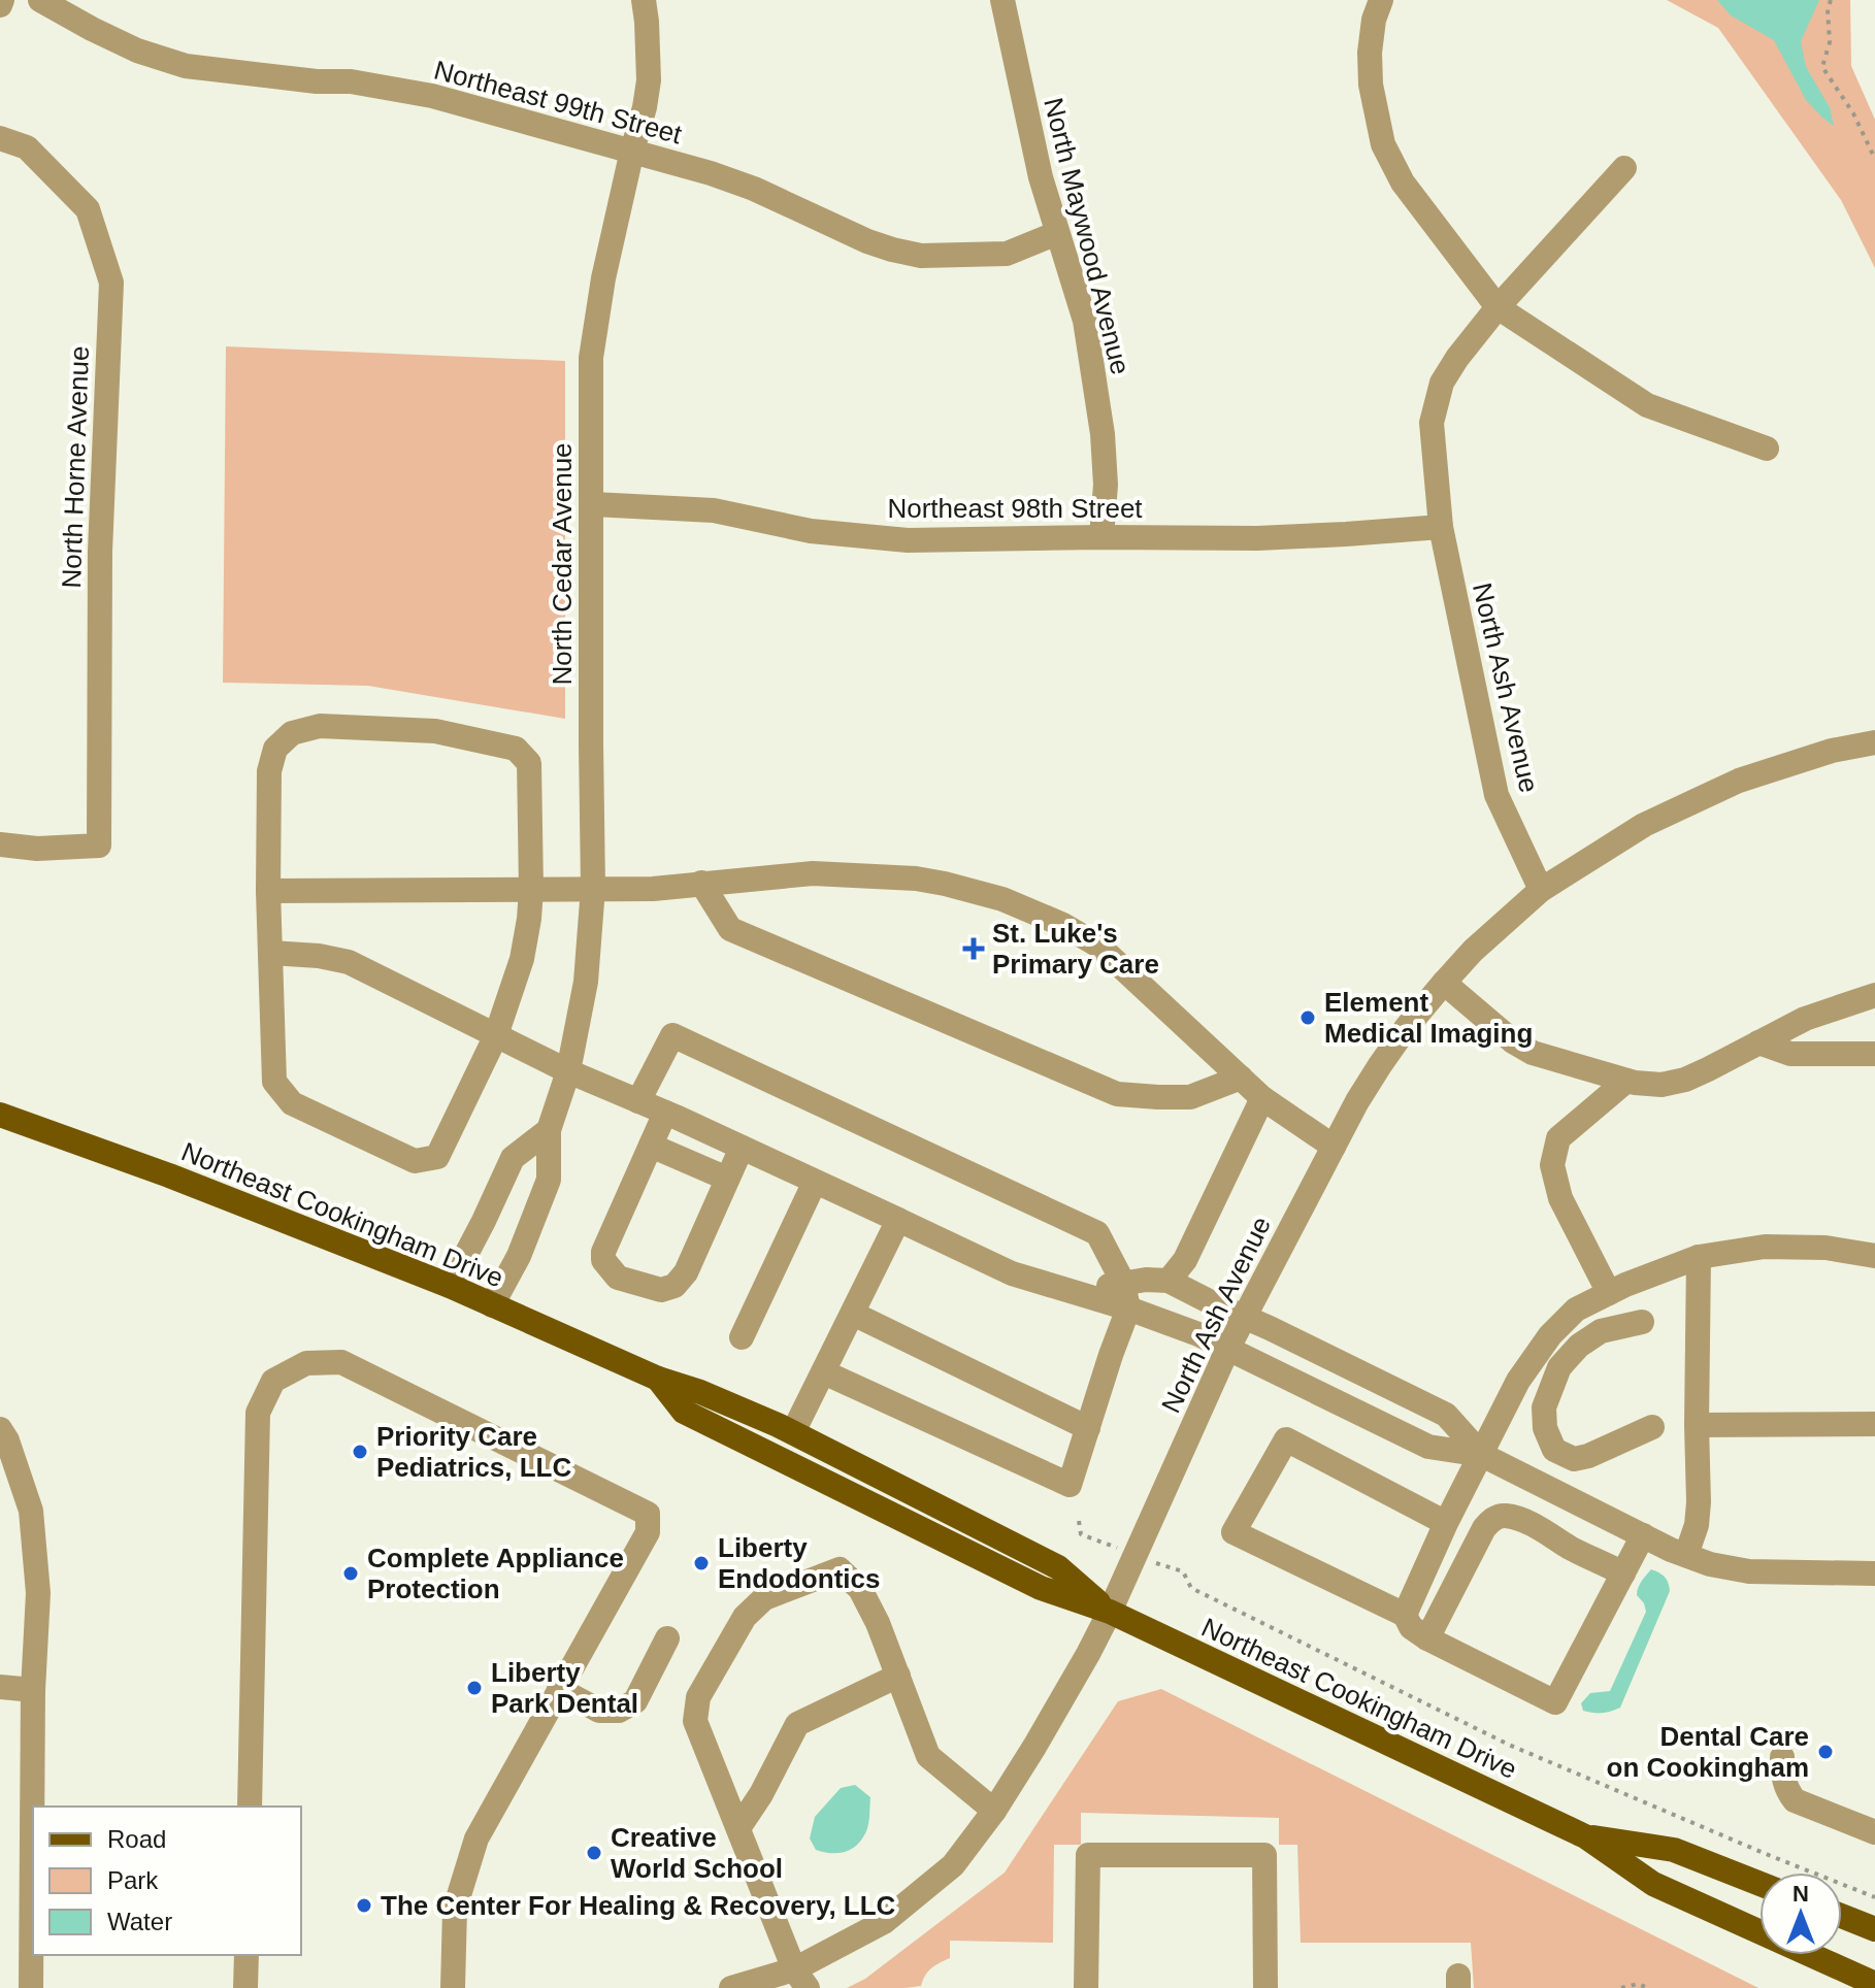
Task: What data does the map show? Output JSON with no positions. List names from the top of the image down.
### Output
{
  "streets": {
    "main road": ["Northeast Cookingham Drive"],
    "street": [
      "Northeast 99th Street",
      "North Maywood Avenue",
      "North Horne Avenue",
      "Northeast 98th Street",
      "North Cedar Avenue",
      "North Ash Avenue"
    ]
  },
  "crossings": [
    ["Northeast 99th Street", "North Maywood Avenue"],
    ["Northeast 99th Street", "North Cedar Avenue"],
    ["North Maywood Avenue", "Northeast 98th Street"],
    ["Northeast 98th Street", "North Cedar Avenue"],
    ["Northeast 98th Street", "North Ash Avenue"],
    ["North Cedar Avenue", "Northeast Cookingham Drive"],
    ["North Ash Avenue", "Northeast Cookingham Drive"]
  ],
  "places": {
    "health": ["St. Luke's Primary Care"],
    "other": [
      "Element Medical Imaging",
      "Priority Care Pediatrics, LLC",
      "Liberty Endodontics",
      "Complete Appliance Protection",
      "Liberty Park Dental",
      "Dental Care on Cookingham",
      "Creative World School",
      "The Center For Healing & Recovery, LLC"
    ]
  },
  "legend": ["Road", "Park", "Water"],
  "north": "top"
}
